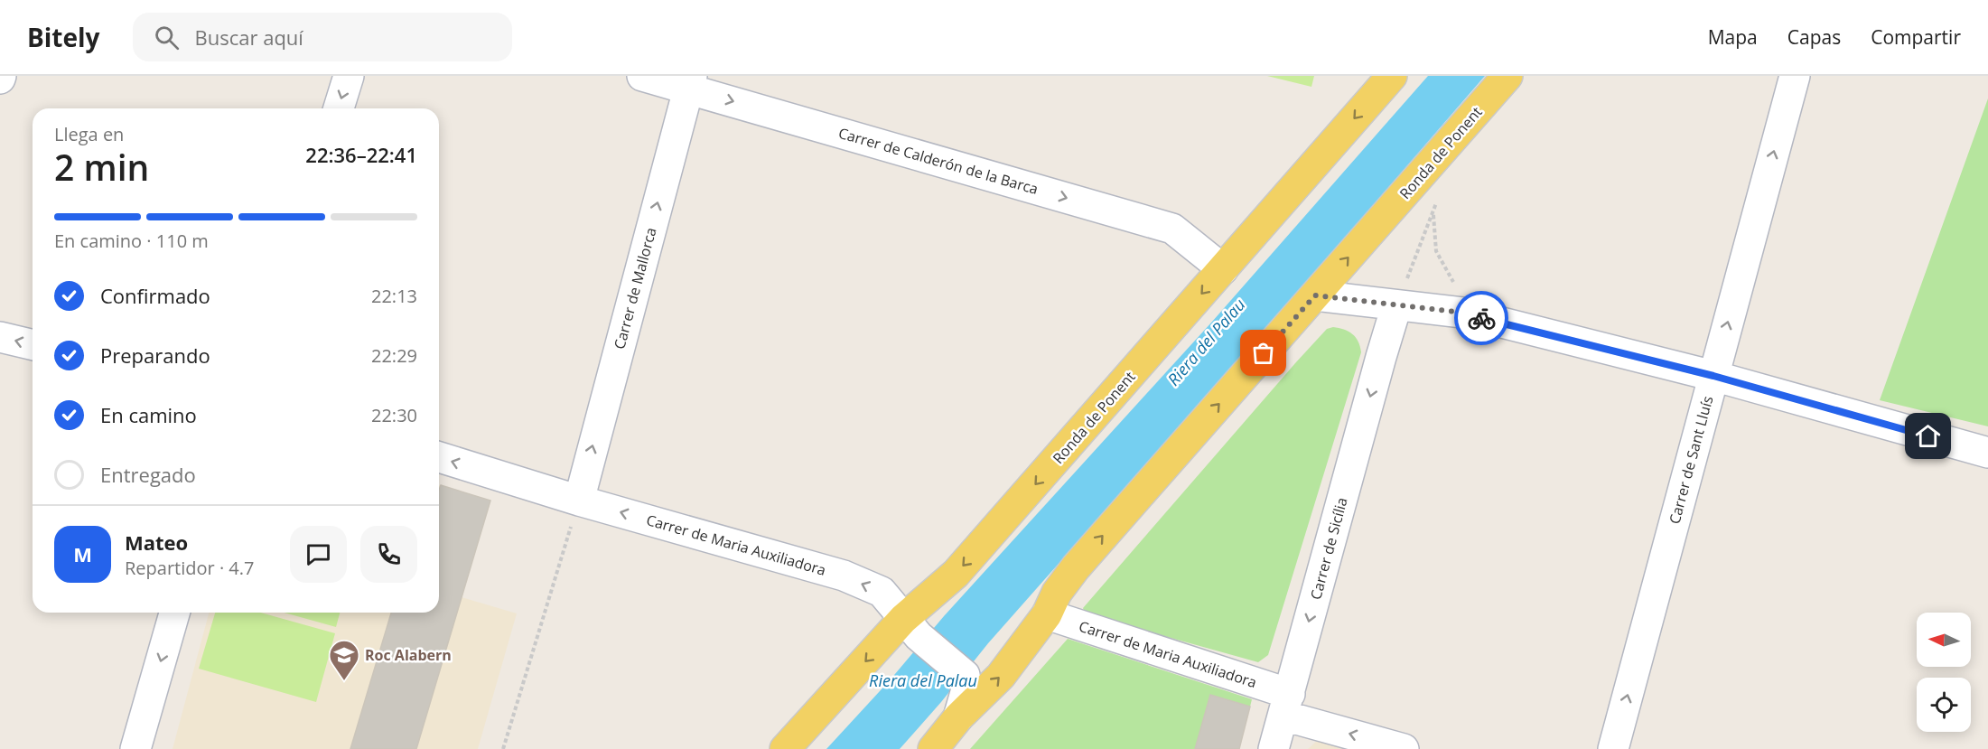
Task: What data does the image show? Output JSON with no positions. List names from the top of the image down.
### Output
{
  "streets": {
    "main road": ["Ronda de Ponent"],
    "street": [
      "Carrer de Calderón de la Barca",
      "Carrer de Mallorca",
      "Carrer de Sant Lluís",
      "Carrer de Maria Auxiliadora",
      "Carrer de Sicília"
    ]
  },
  "crossings": [
    ["Ronda de Ponent", "Carrer de Calderón de la Barca"],
    ["Ronda de Ponent", "Carrer de Maria Auxiliadora"],
    ["Carrer de Calderón de la Barca", "Carrer de Mallorca"],
    ["Carrer de Mallorca", "Carrer de Maria Auxiliadora"],
    ["Carrer de Maria Auxiliadora", "Carrer de Sicília"]
  ],
  "one_way": [
    "Carrer de Calderón de la Barca",
    "Carrer de Mallorca",
    "Carrer de Sant Lluís",
    "Carrer de Maria Auxiliadora",
    "Carrer de Sicília"
  ],
  "water": ["Riera del Palau"],
  "places": {
    "school or university": ["Roc Alabern"]
  },
  "north": "left",
  "page": {
    "header": "Bitely",
    "search": "Buscar aquí",
    "nav": ["Mapa", "Capas", "Compartir"],
    "heading": ["2 min", "Llega en", "22:36–22:41"],
    "panel": ["Mateo", "Repartidor · 4.7"],
    "bar": "En camino · 110 m",
    "list": [
      ["Confirmado", "22:13"],
      ["Preparando", "22:29"],
      ["En camino", "22:30"],
      "Entregado"
    ],
    "round": "M"
  }
}
